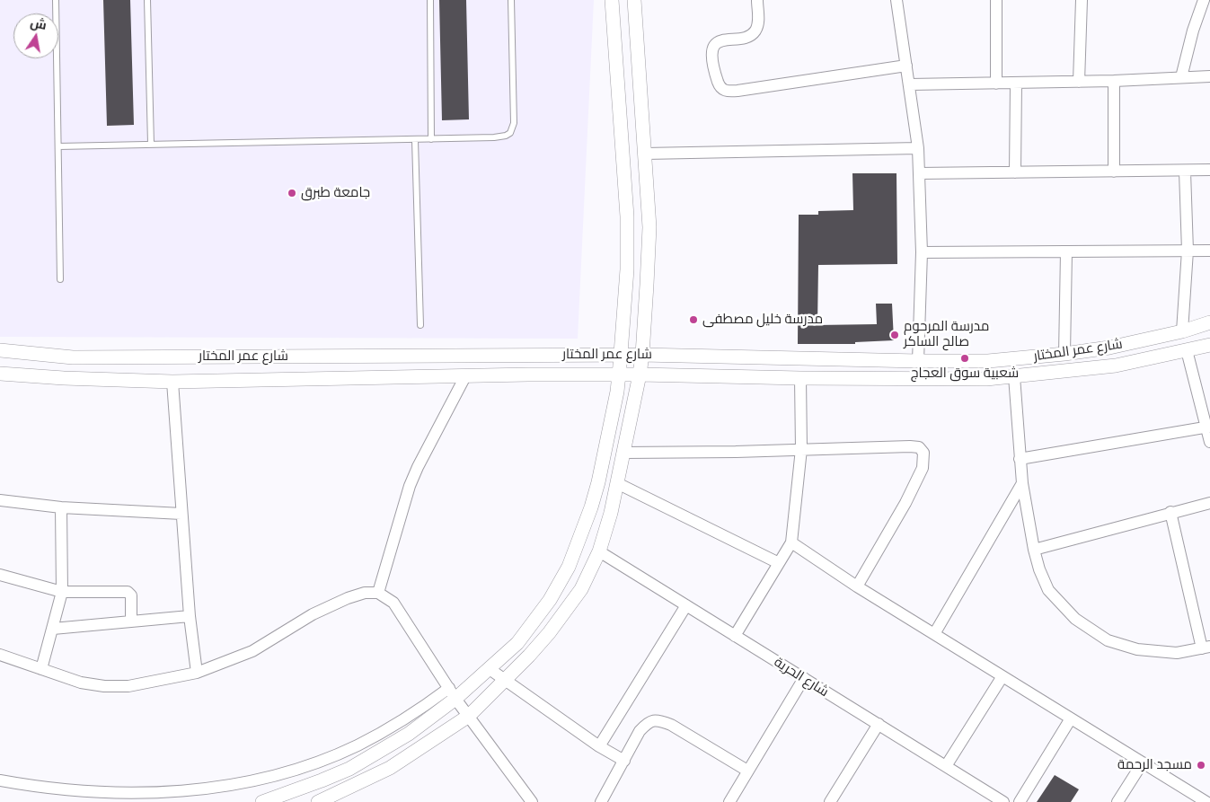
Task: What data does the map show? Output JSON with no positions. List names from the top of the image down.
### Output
{
  "streets": {
    "street": ["شارع عمر المختار", "شارع الحرية"]
  },
  "places": [
    "جامعة طبرق",
    "مدرسة خليل مصطفى",
    "مدرسة المرحوم صالح الساكر",
    "شعبية سوق العجاج",
    "مسجد الرحمة"
  ],
  "north": "top"
}
